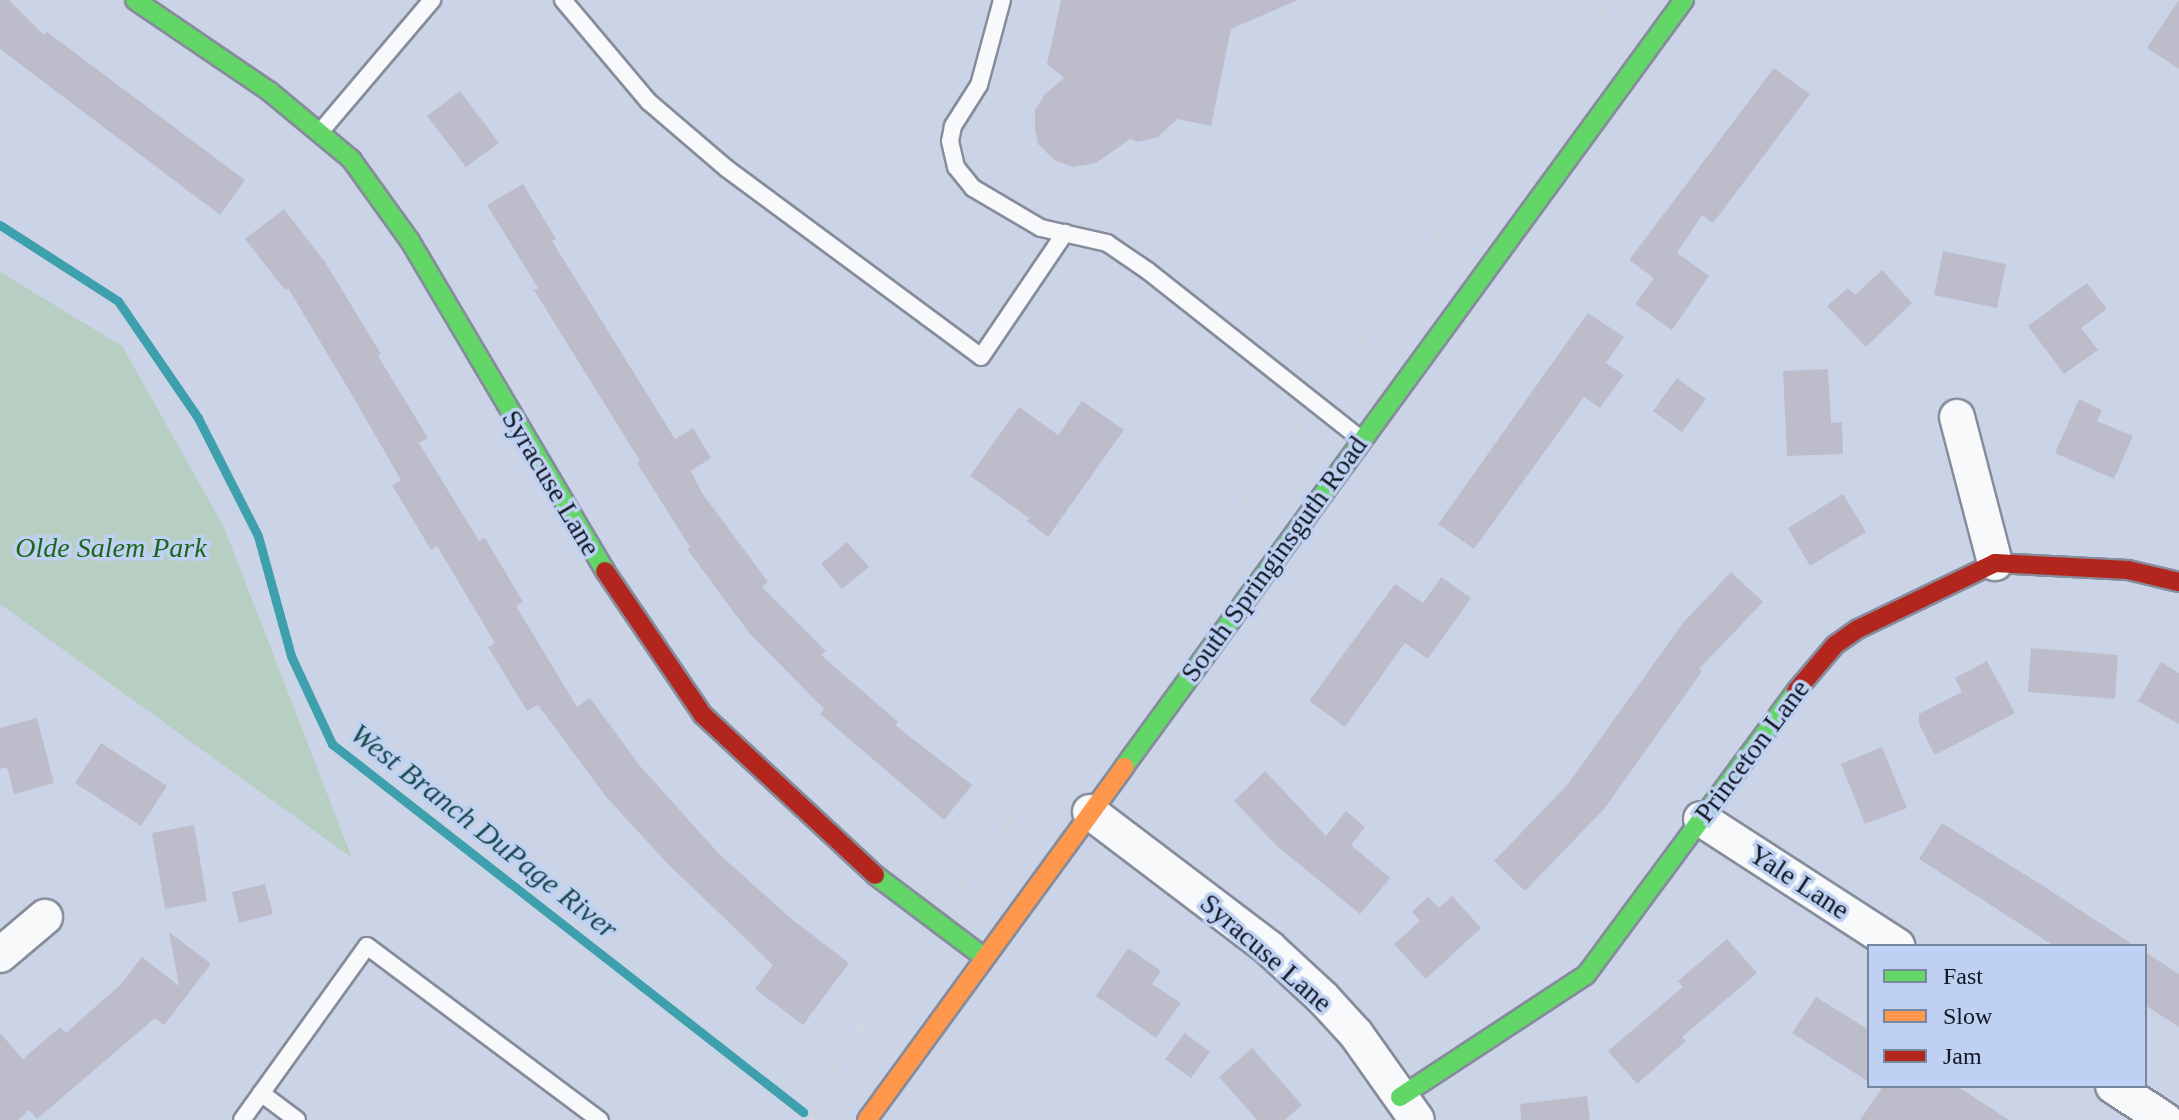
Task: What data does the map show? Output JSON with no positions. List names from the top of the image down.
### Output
{
  "streets": {
    "street": [
      "Syracuse Lane",
      "South Springinsguth Road",
      "Princeton Lane",
      "Yale Lane"
    ]
  },
  "crossings": [
    ["Syracuse Lane", "South Springinsguth Road"],
    ["Syracuse Lane", "Princeton Lane"],
    ["Princeton Lane", "Yale Lane"]
  ],
  "water": ["West Branch DuPage River"],
  "parks": ["Olde Salem Park"],
  "legend": ["Fast", "Slow", "Jam"]
}
